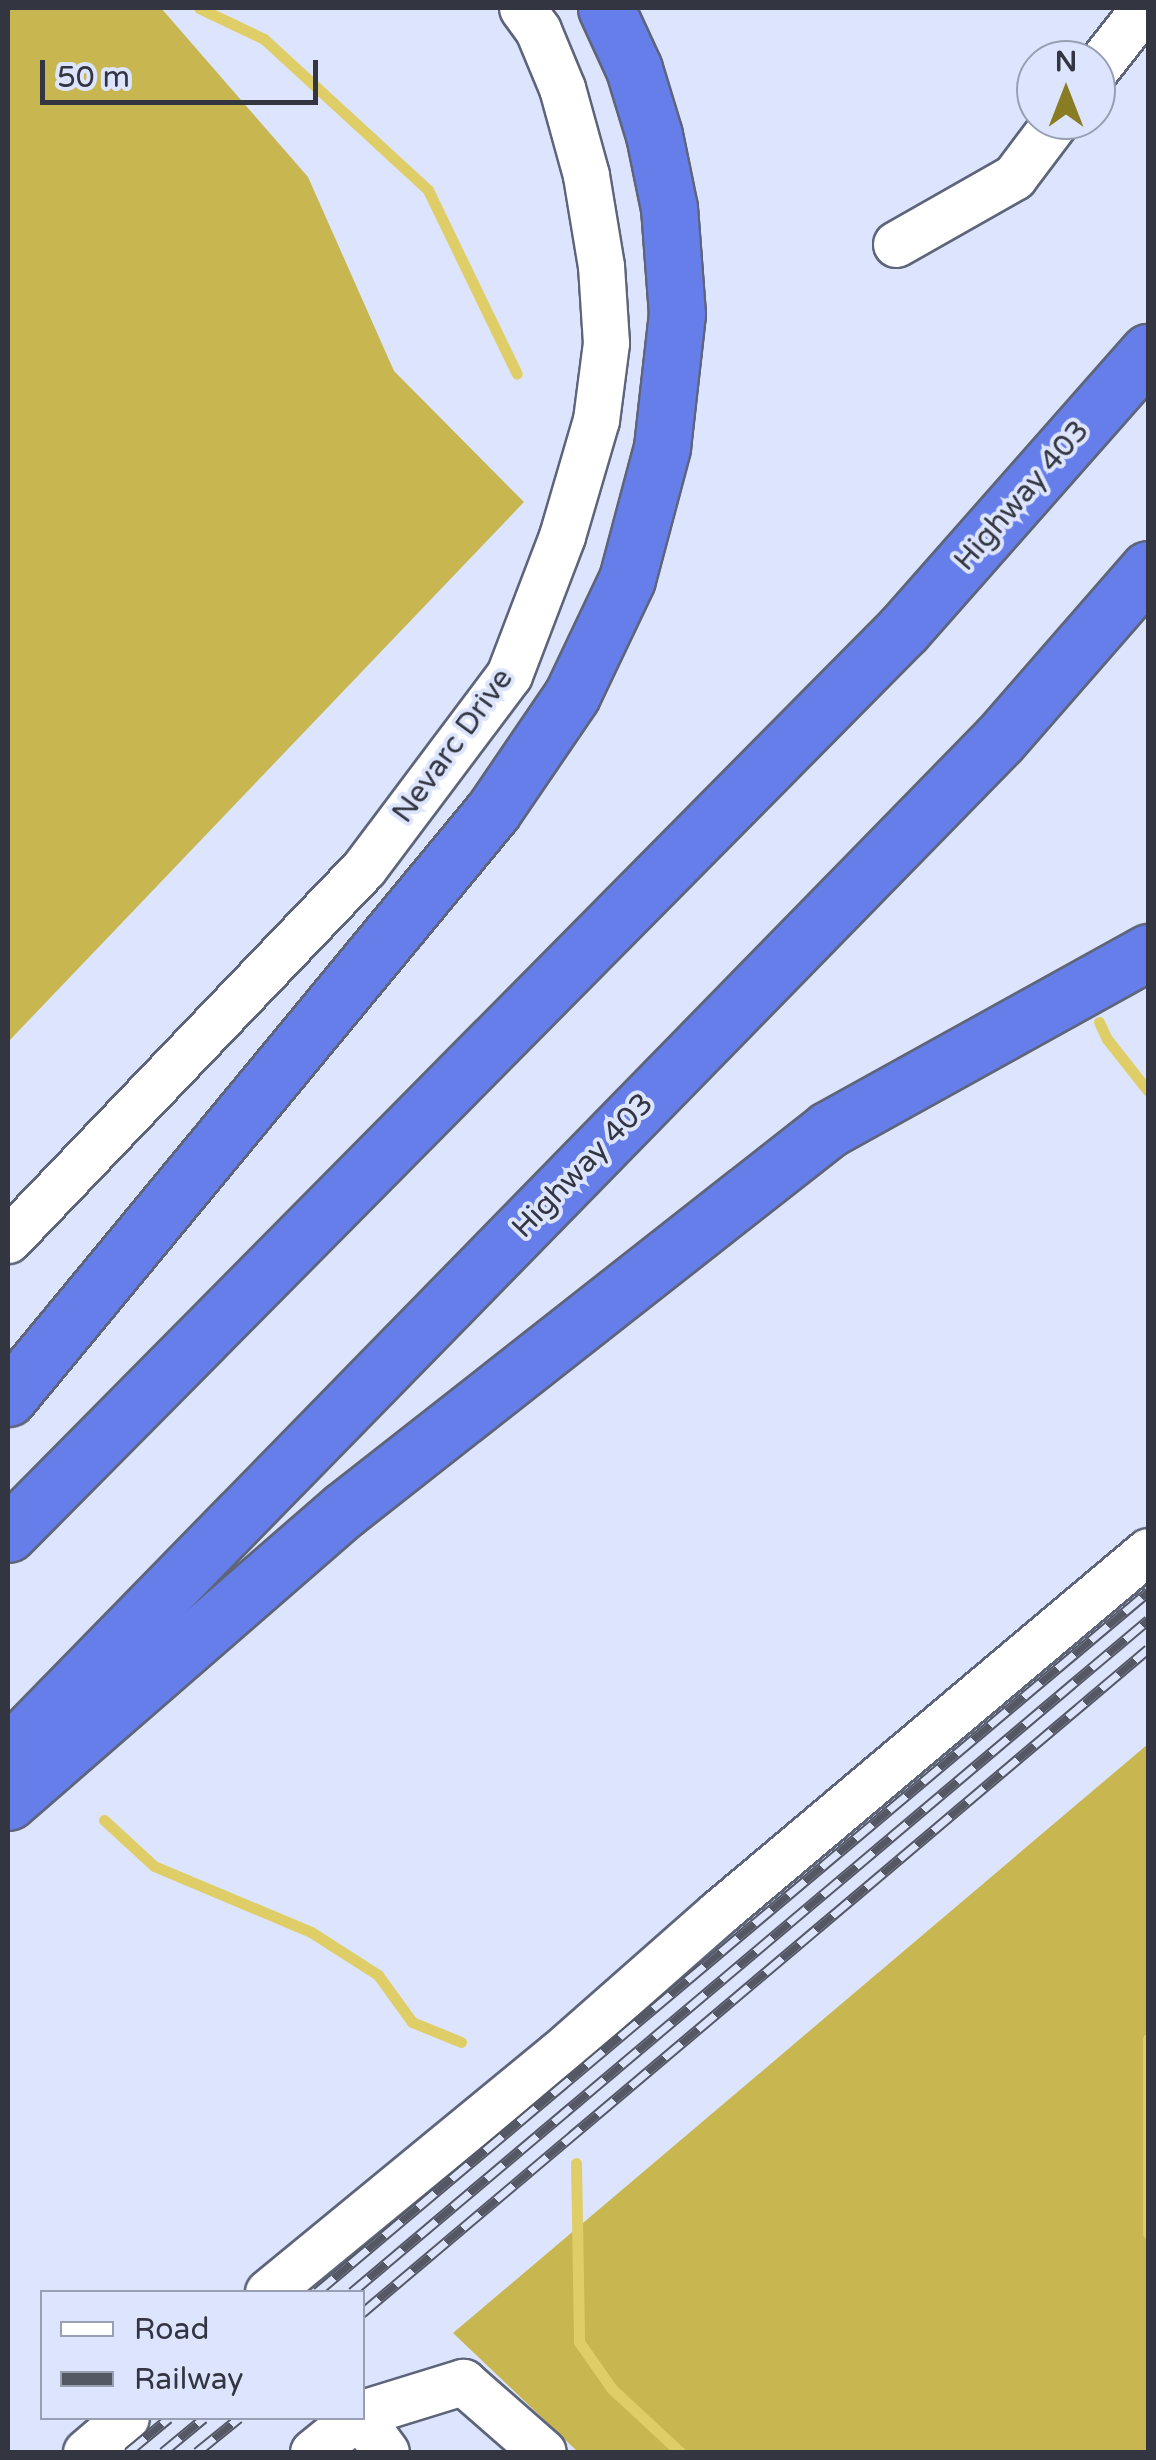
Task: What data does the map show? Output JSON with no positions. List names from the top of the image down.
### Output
{
  "streets": {
    "highway": ["Highway 403"],
    "street": ["Nevarc Drive"]
  },
  "legend": ["Road", "Railway"],
  "scale_bar": "50 m",
  "north": "top"
}
